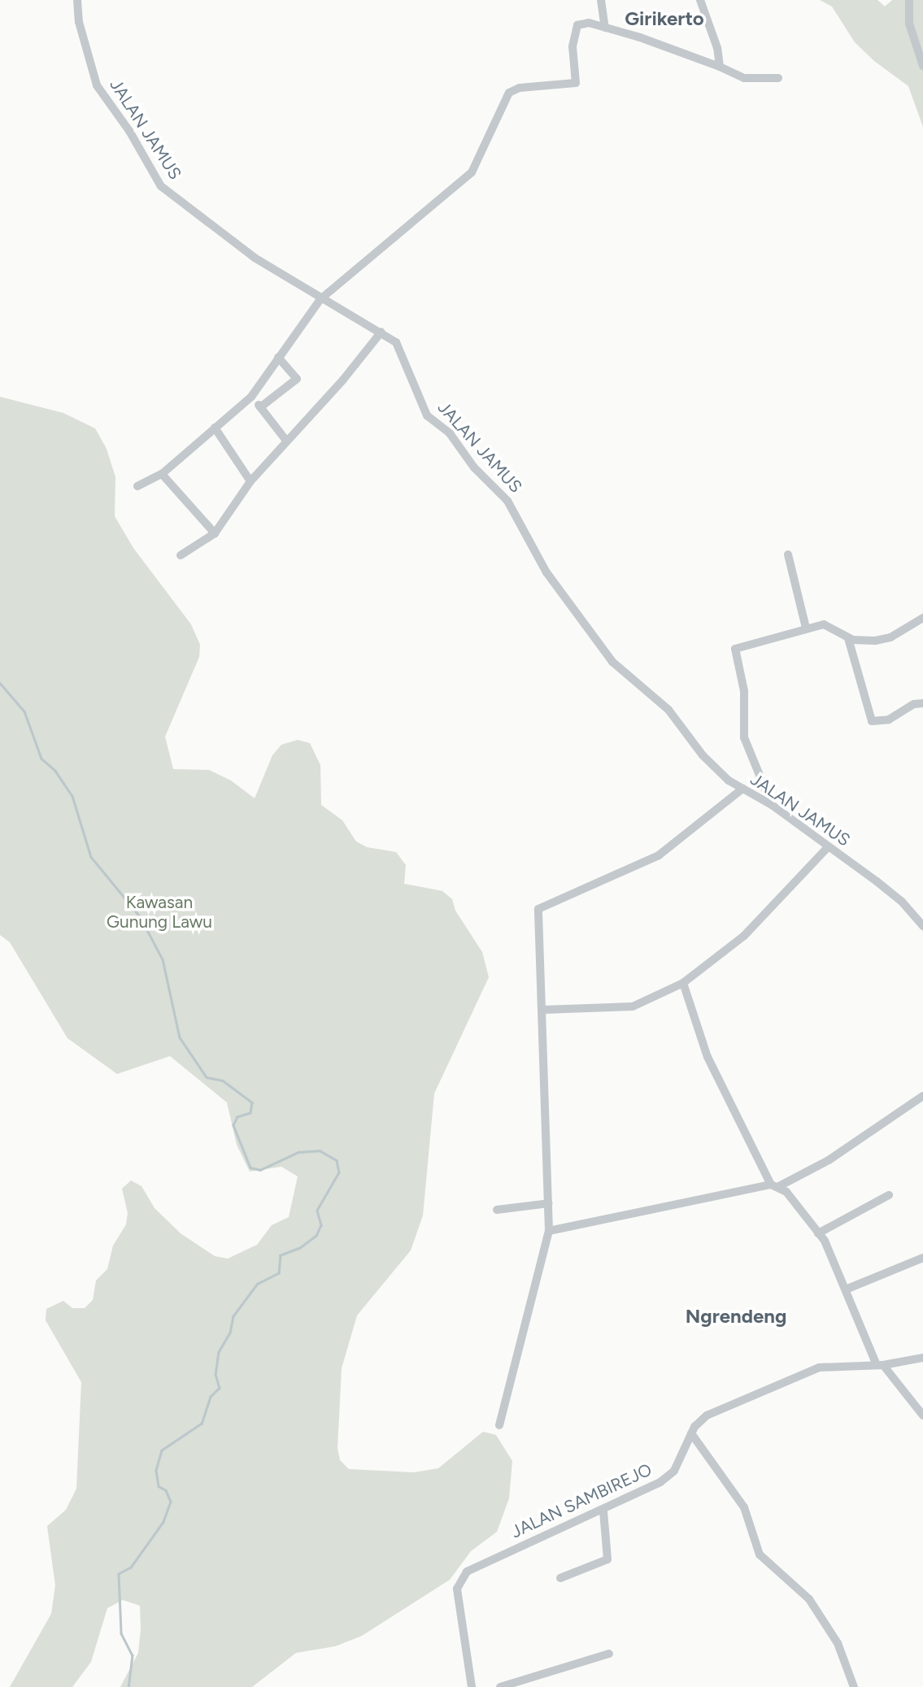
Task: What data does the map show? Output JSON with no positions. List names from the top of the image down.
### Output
{
  "streets": {
    "street": ["JALAN JAMUS", "JALAN SAMBIREJO"]
  },
  "districts": ["Girikerto", "Ngrendeng"],
  "parks": ["Kawasan Gunung Lawu"]
}
